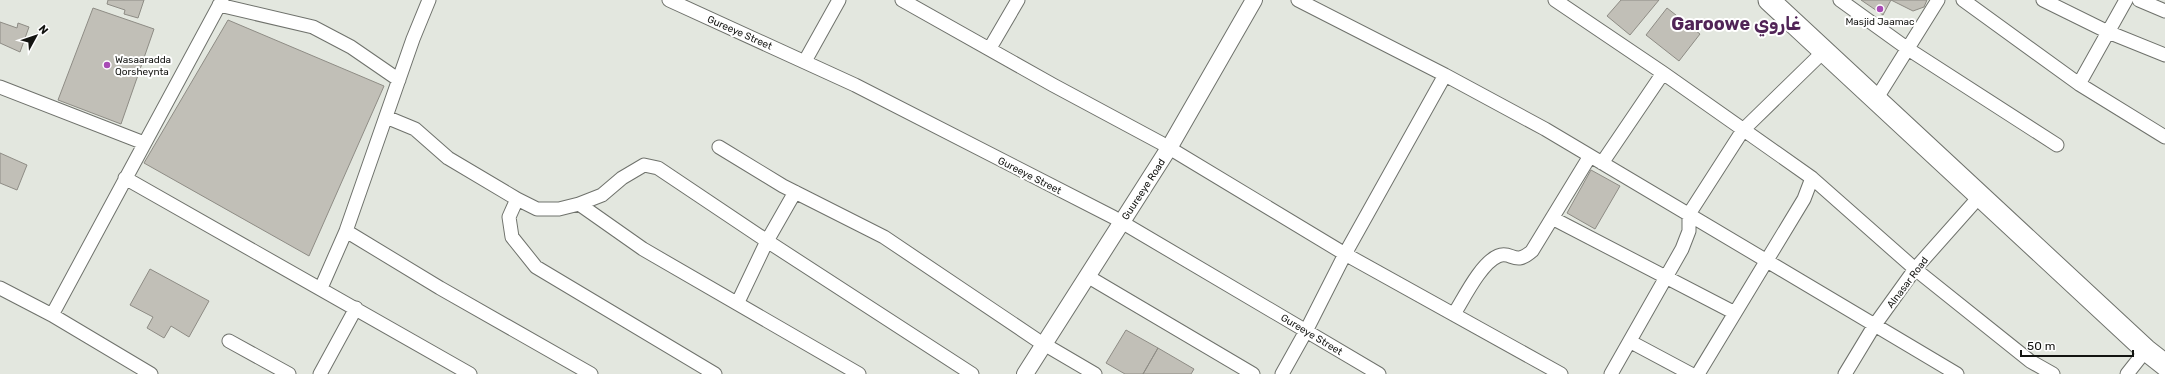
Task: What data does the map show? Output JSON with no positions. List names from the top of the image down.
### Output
{
  "streets": {
    "street": ["Gureeye Street", "Guureeye Road", "Alnasar Road"]
  },
  "crossings": [
    ["Gureeye Street", "Guureeye Road"]
  ],
  "districts": ["Garoowe غاروي"],
  "places": ["Masjid Jaamac", "Wasaaradda Qorsheynta"],
  "scale_bar": "50 m",
  "north": "top right"
}
